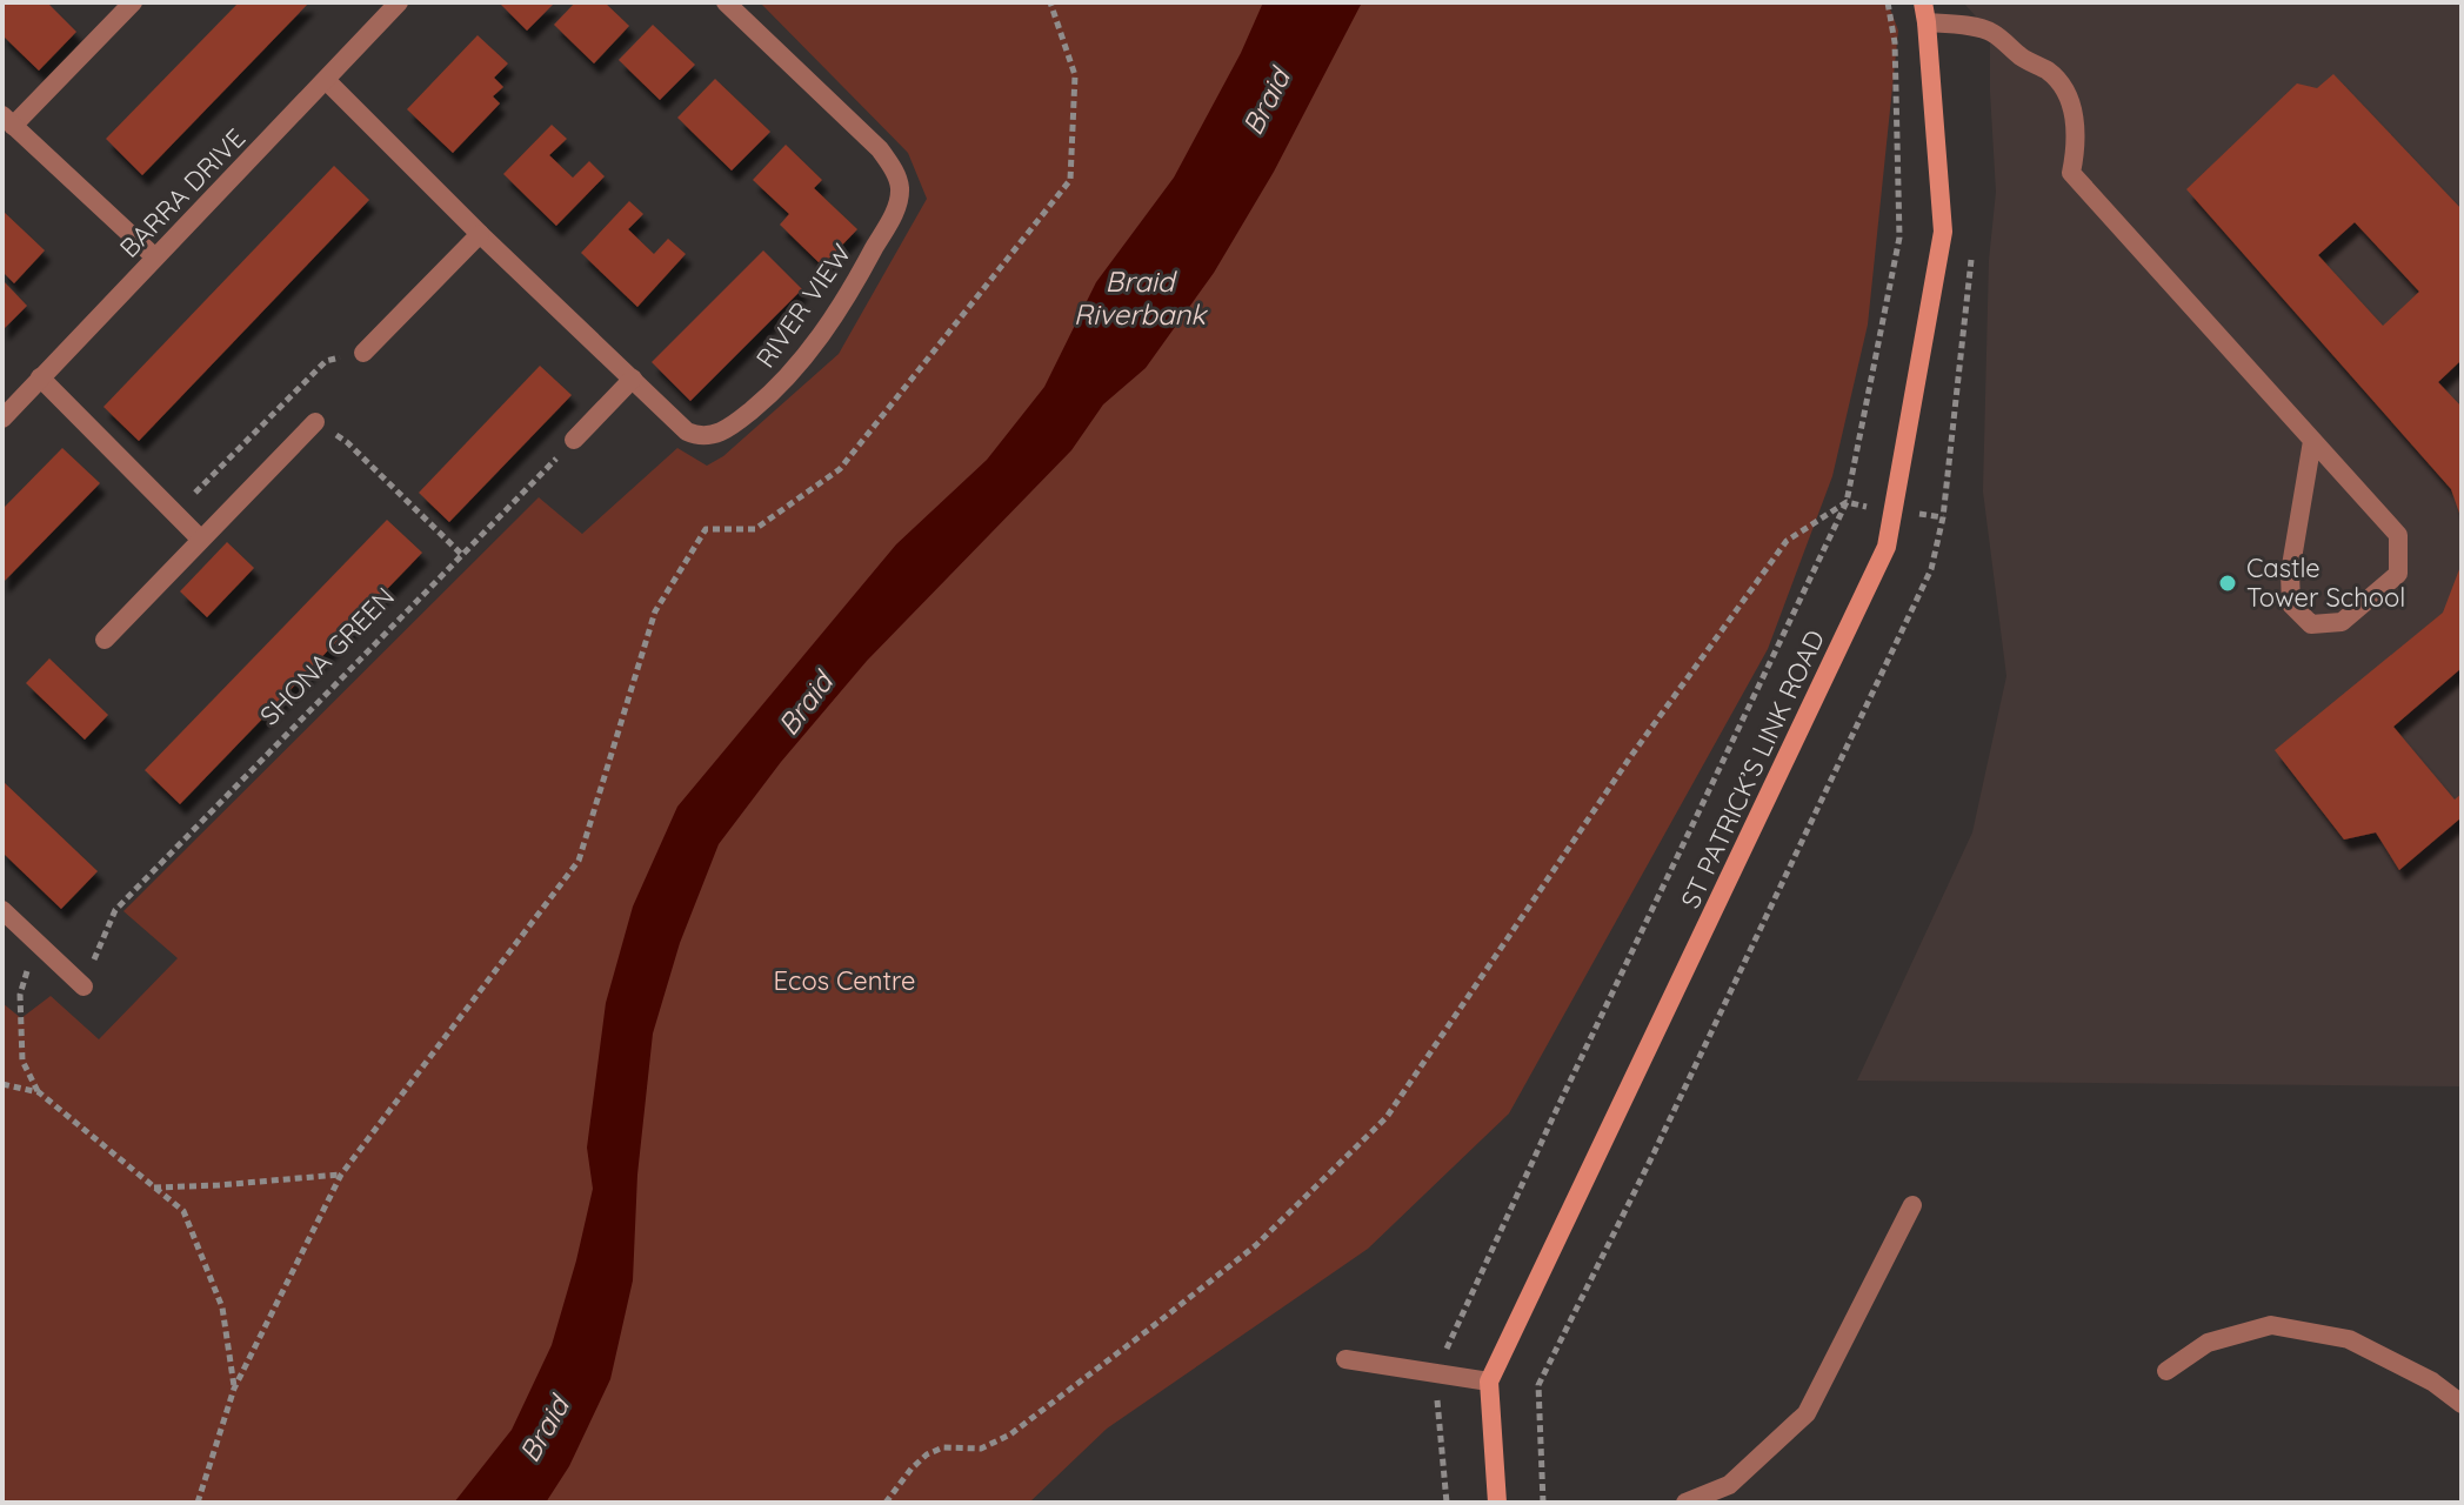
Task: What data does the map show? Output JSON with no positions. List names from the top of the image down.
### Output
{
  "streets": {
    "street": ["BARRA DRIVE", "RIVER VIEW", "ST PATRICK’S LINK ROAD"],
    "path": ["SHONA GREEN"]
  },
  "crossings": [
    ["BARRA DRIVE", "RIVER VIEW"]
  ],
  "water": ["Braid", "Braid Riverbank"],
  "parks": ["Ecos Centre"],
  "places": ["Castle Tower School"]
}
